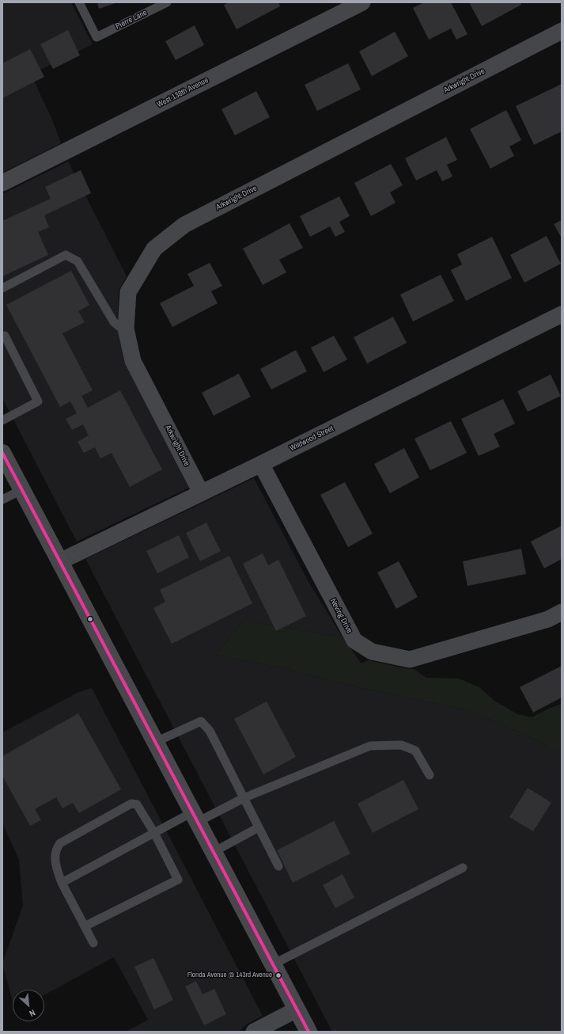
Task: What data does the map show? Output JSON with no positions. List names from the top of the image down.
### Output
{
  "streets": {
    "street": [
      "Arkwright Drive",
      "West 138th Avenue",
      "Wildwood Street",
      "Neving Drive"
    ],
    "lane": ["Pierre Lane"]
  },
  "crossings": [
    ["Arkwright Drive", "Wildwood Street"],
    ["Wildwood Street", "Neving Drive"]
  ],
  "places": ["Florida Avenue @ 143rd Avenue"],
  "north": "bottom right"
}
